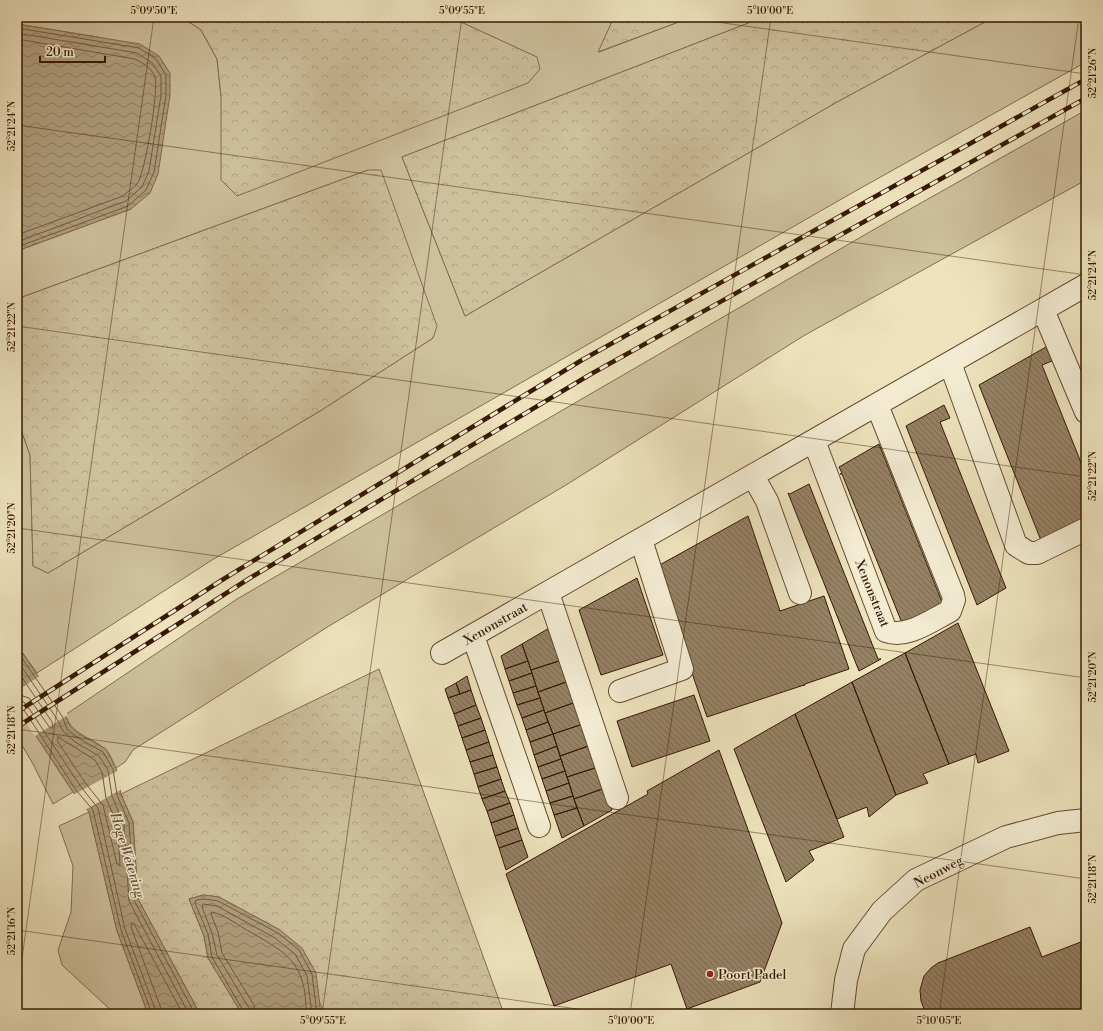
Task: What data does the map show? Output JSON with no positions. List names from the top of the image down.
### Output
{
  "streets": {
    "street": ["Xenonstraat", "Neonweg"]
  },
  "water": ["Hoge Wetering"],
  "places": ["Poort Padel"],
  "scale_bar": "20 m",
  "coordinates": [
    "5°09'50\"E",
    "5°09'55\"E",
    "5°10'00\"E",
    "52°21'26\"N",
    "52°21'24\"N",
    "52°21'22\"N",
    "52°21'20\"N",
    "52°21'18\"N",
    "52°21'16\"N",
    "5°10'05\"E"
  ]
}
